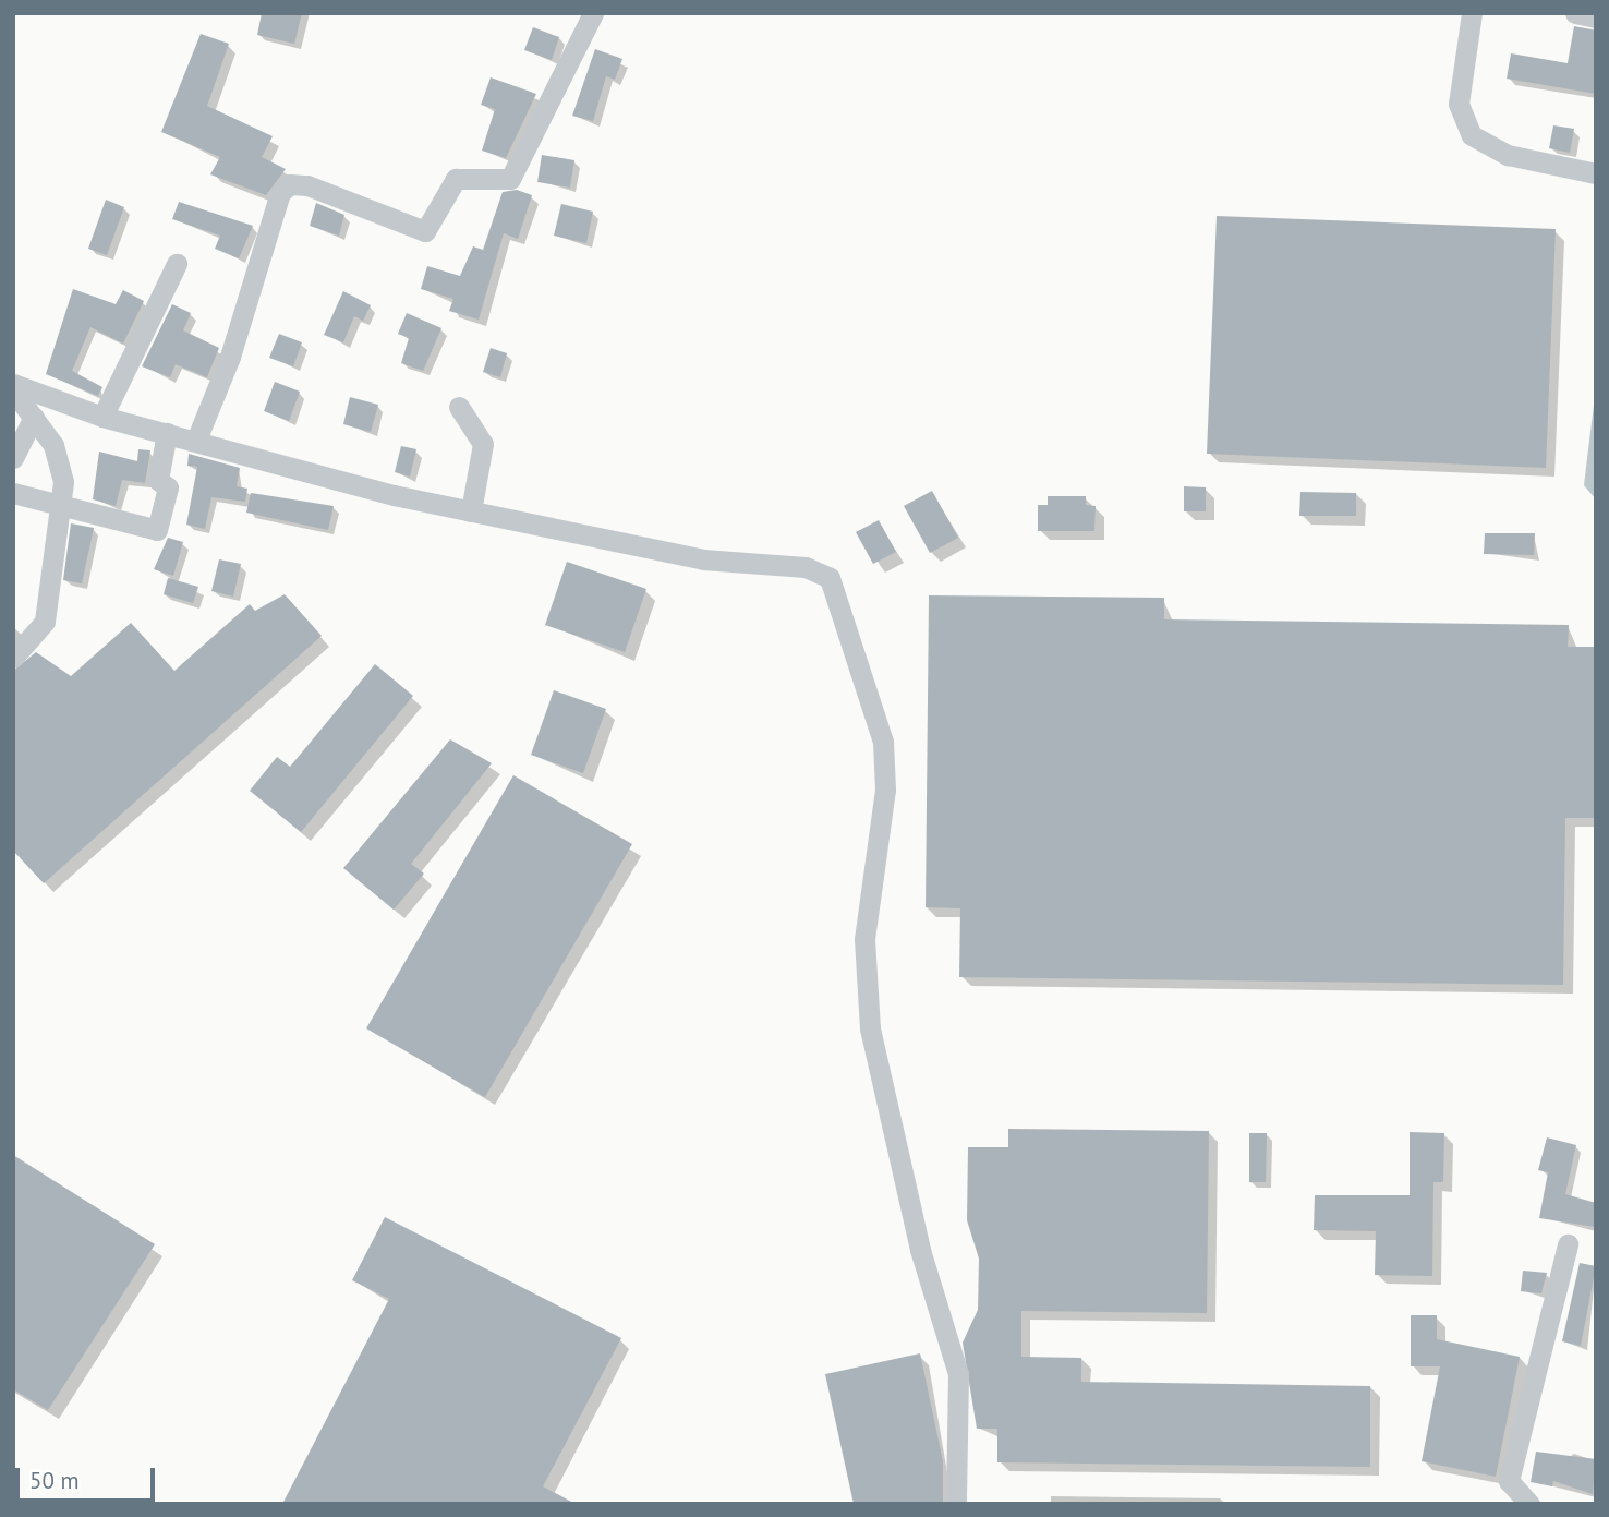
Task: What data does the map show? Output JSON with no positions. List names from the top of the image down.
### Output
{
  "scale_bar": "50 m"
}
